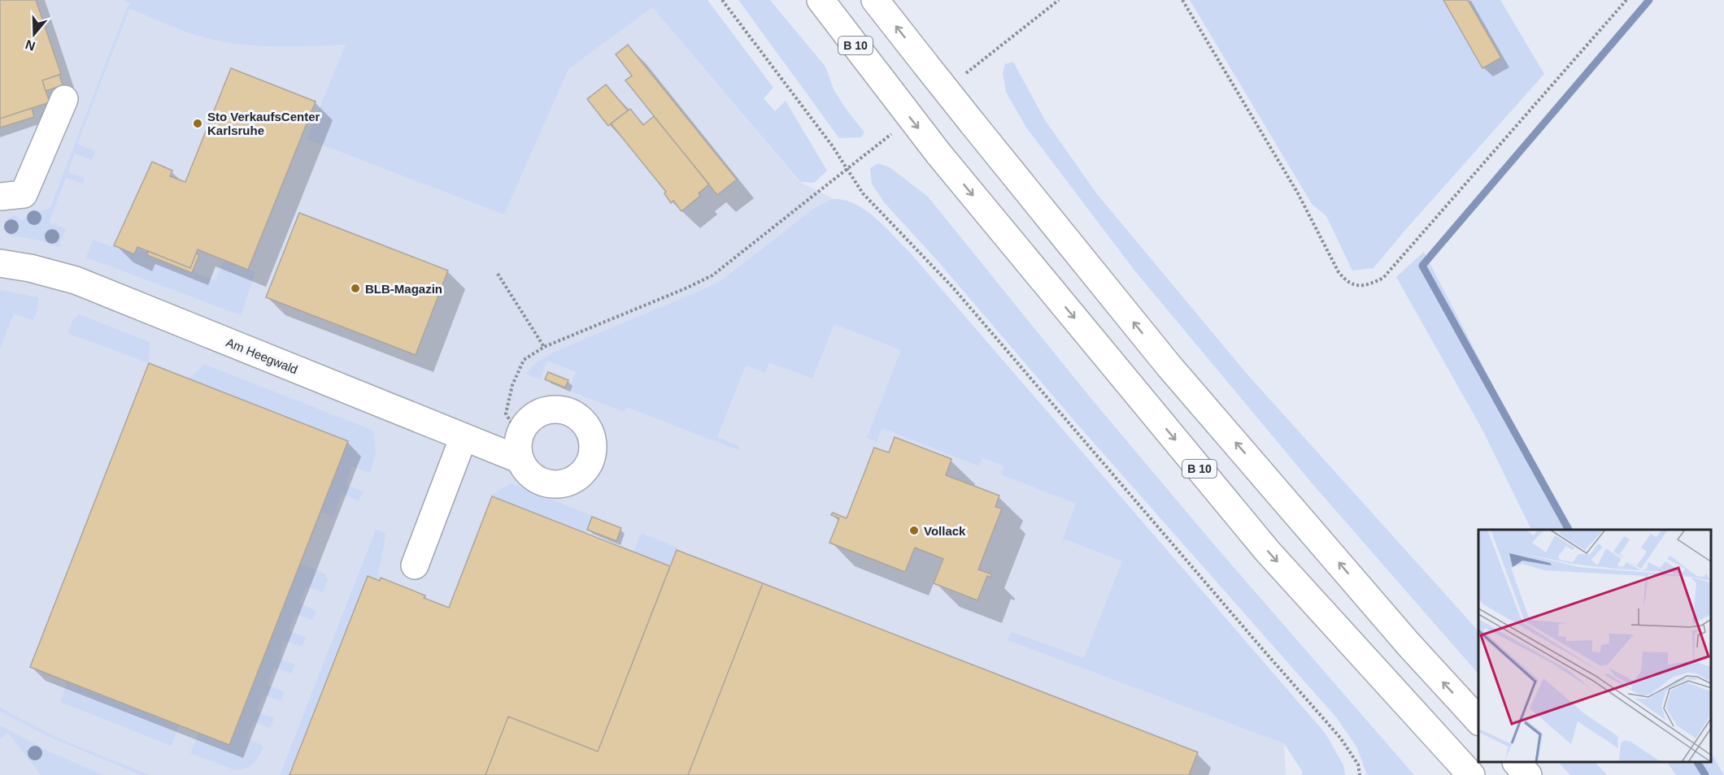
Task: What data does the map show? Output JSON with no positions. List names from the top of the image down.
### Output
{
  "streets": {
    "main road": ["B 10", "Am Heegwald"]
  },
  "places": ["Sto VerkaufsCenter Karlsruhe", "BLB-Magazin", "Vollack"],
  "north": "bottom"
}
